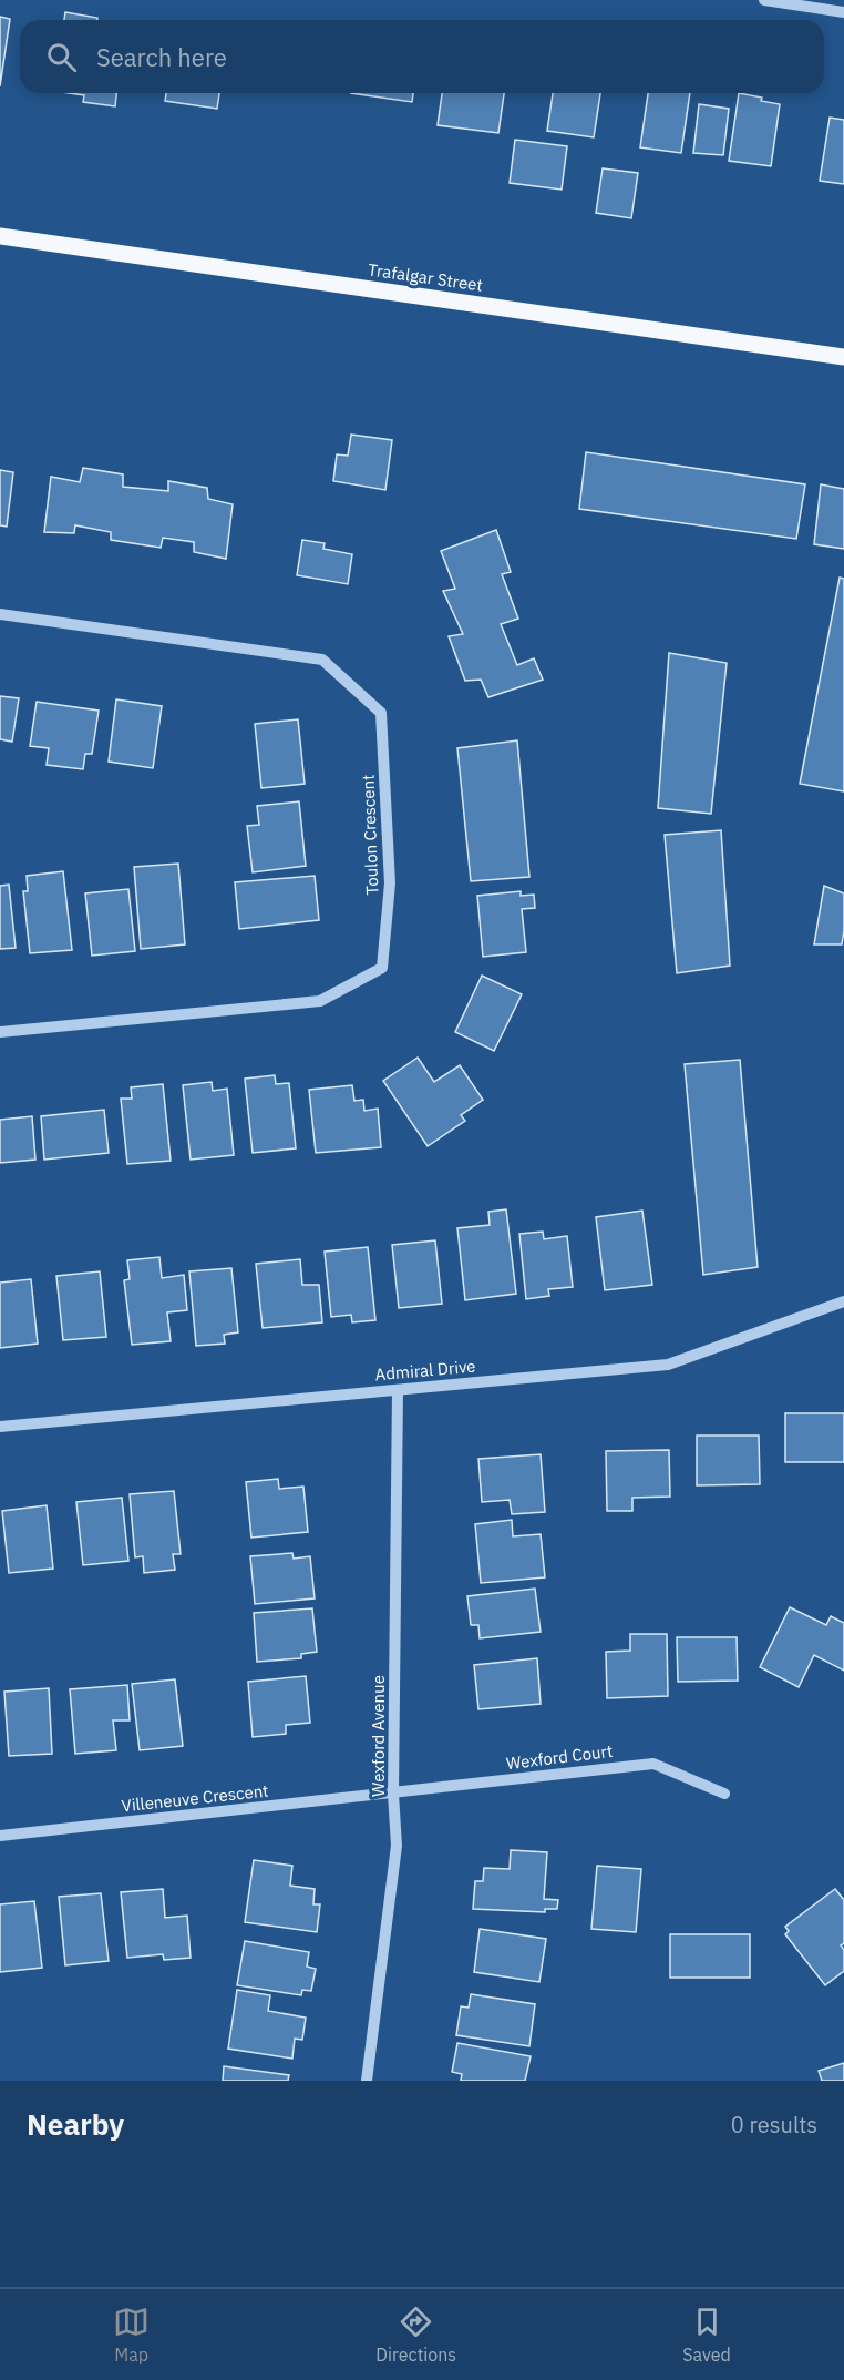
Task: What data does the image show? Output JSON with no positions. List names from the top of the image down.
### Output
{
  "streets": {
    "main road": ["Trafalgar Street"],
    "street": [
      "Toulon Crescent",
      "Admiral Drive",
      "Wexford Avenue",
      "Wexford Court",
      "Villeneuve Crescent"
    ]
  },
  "crossings": [
    ["Admiral Drive", "Wexford Avenue"],
    ["Wexford Avenue", "Wexford Court"],
    ["Wexford Avenue", "Villeneuve Crescent"],
    ["Wexford Court", "Villeneuve Crescent"]
  ],
  "page": {
    "search": "Search here",
    "heading": ["Nearby", "0 results"],
    "nav": ["Map", "Directions", "Saved"]
  }
}
